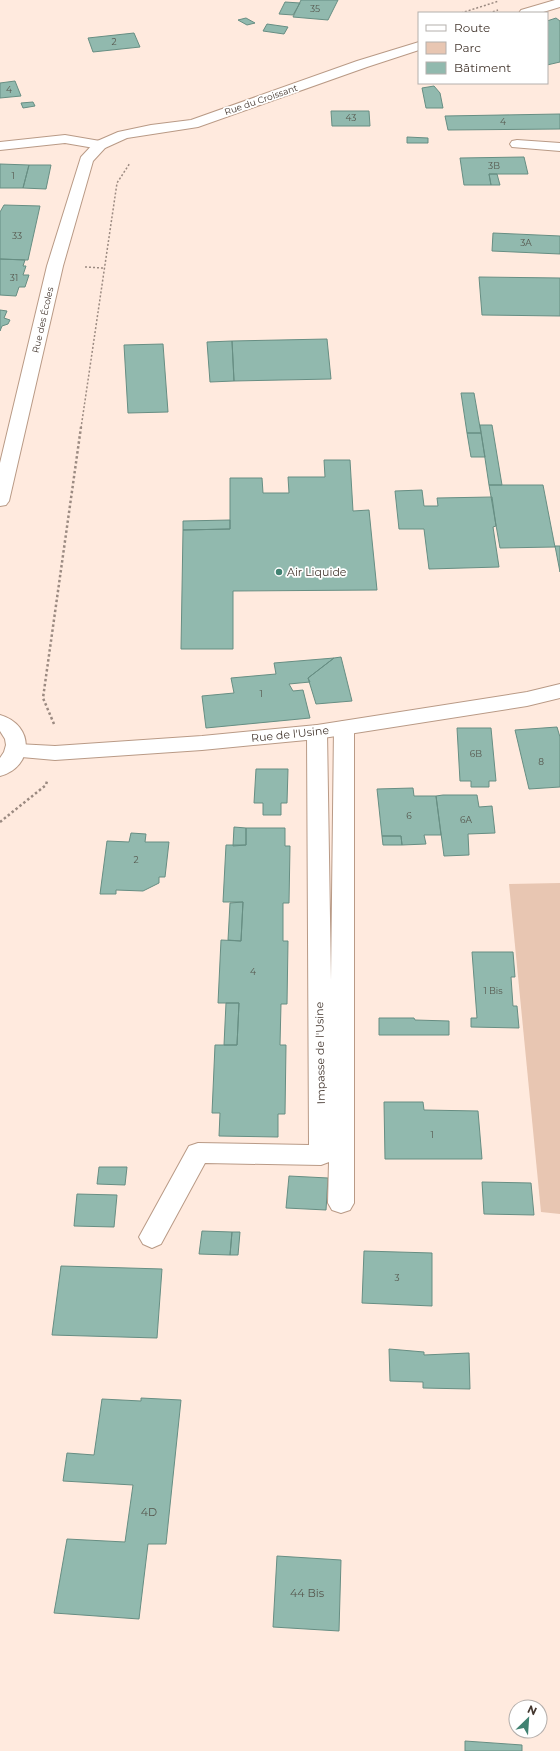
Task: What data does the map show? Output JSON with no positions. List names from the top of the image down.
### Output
{
  "streets": {
    "street": [
      "Rue du Croissant",
      "Rue des Écoles",
      "Rue de l'Usine",
      "Impasse de l'Usine"
    ]
  },
  "crossings": [
    ["Rue du Croissant", "Rue des Écoles"],
    ["Rue de l'Usine", "Impasse de l'Usine"]
  ],
  "places": ["Air Liquide"],
  "house_numbers": [
    "35",
    "2",
    "4",
    "43",
    "4",
    "3B",
    "1",
    "33",
    "3A",
    "31",
    "1",
    "6B",
    "8",
    "6",
    "6A",
    "2",
    "4",
    "1 Bis",
    "1",
    "3",
    "4D",
    "44 Bis"
  ],
  "legend": ["Route", "Parc", "Bâtiment"],
  "north": "top right"
}
